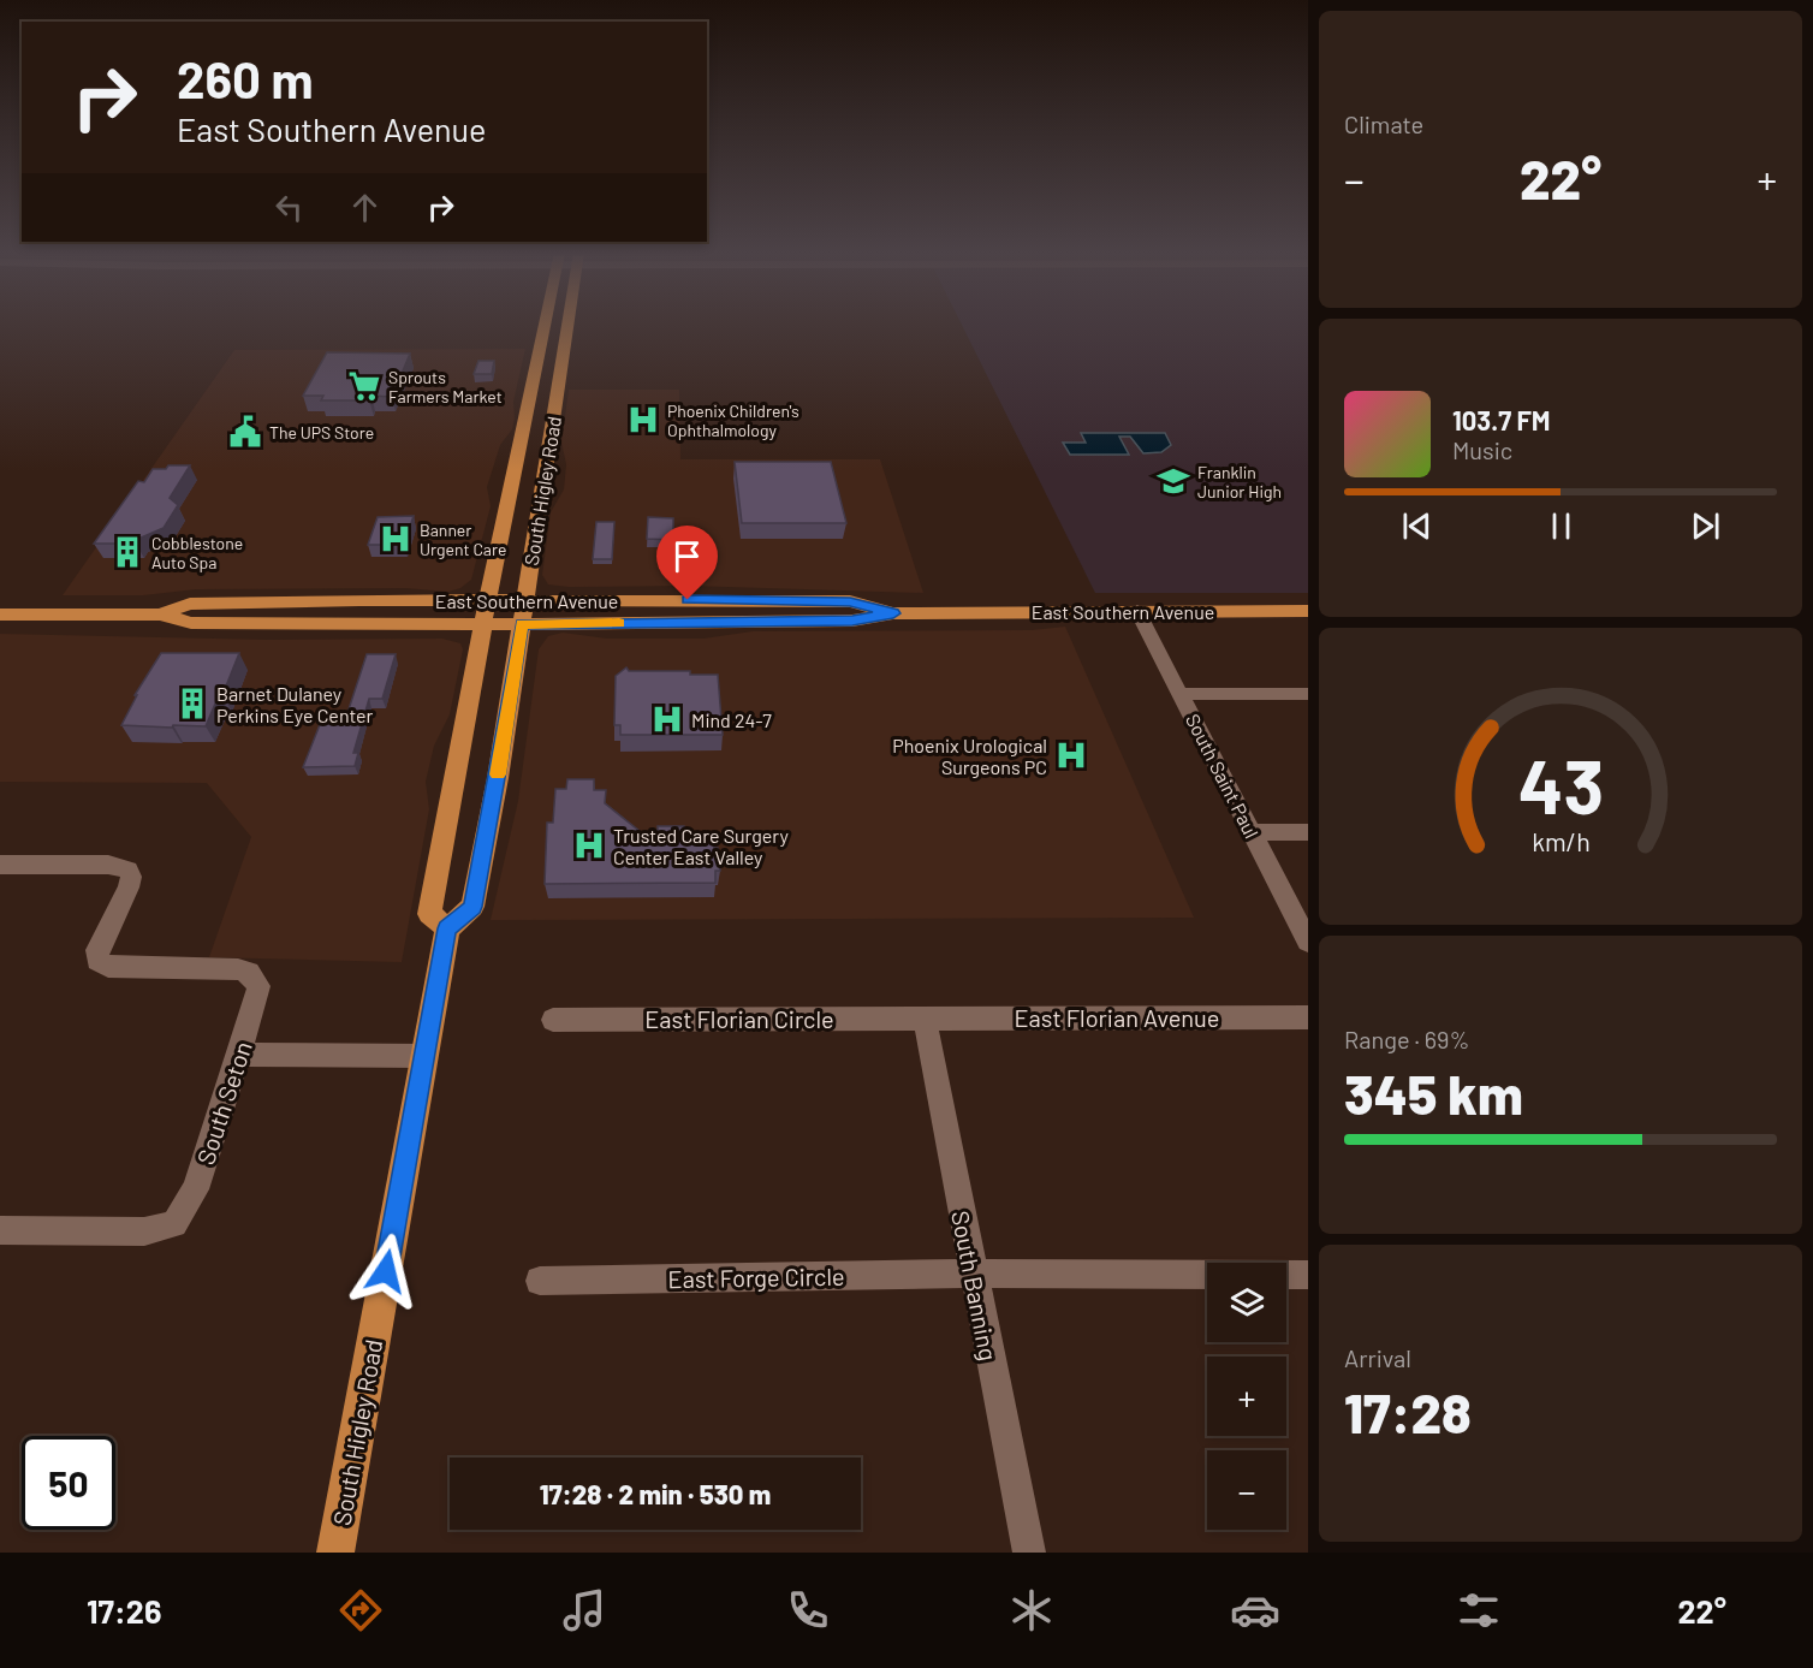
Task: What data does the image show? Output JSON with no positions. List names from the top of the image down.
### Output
{
  "streets": {
    "main road": ["South Higley Road", "East Southern Avenue"],
    "street": [
      "South Saint Paul",
      "East Florian Avenue",
      "East Florian Circle",
      "South Seton",
      "East Forge Circle",
      "South Banning"
    ]
  },
  "crossings": [
    ["South Higley Road", "East Southern Avenue"],
    ["East Southern Avenue", "South Saint Paul"],
    ["East Florian Avenue", "East Florian Circle"],
    ["East Florian Avenue", "South Banning"],
    ["East Florian Circle", "South Banning"],
    ["East Forge Circle", "South Banning"]
  ],
  "places": {
    "supermarket": ["Sprouts Farmers Market"],
    "hospital": [
      "Phoenix Children's Ophthalmology",
      "Banner Urgent Care",
      "Mind 24-7",
      "Phoenix Urological Surgeons PC",
      "Trusted Care Surgery Center East Valley"
    ],
    "public building": ["The UPS Store"],
    "school or university": ["Franklin Junior High"],
    "building": ["Cobblestone Auto Spa", "Barnet Dulaney Perkins Eye Center"]
  },
  "page": {
    "tile": [
      "Climate",
      ["Range · 69%", "345 km"],
      ["Arrival", "17:28"]
    ],
    "turn": ["260 m", "East Southern Avenue"],
    "heat": ["−", "22°", "+"],
    "song": ["103.7 FM", "Music"],
    "map_buttons": ["+", "−"],
    "limit": "50",
    "trip": "17:28 · 2 min · 530 m",
    "tabs": ["17:26", "22°"],
    "gauge": ["43", "km/h"]
  }
}
